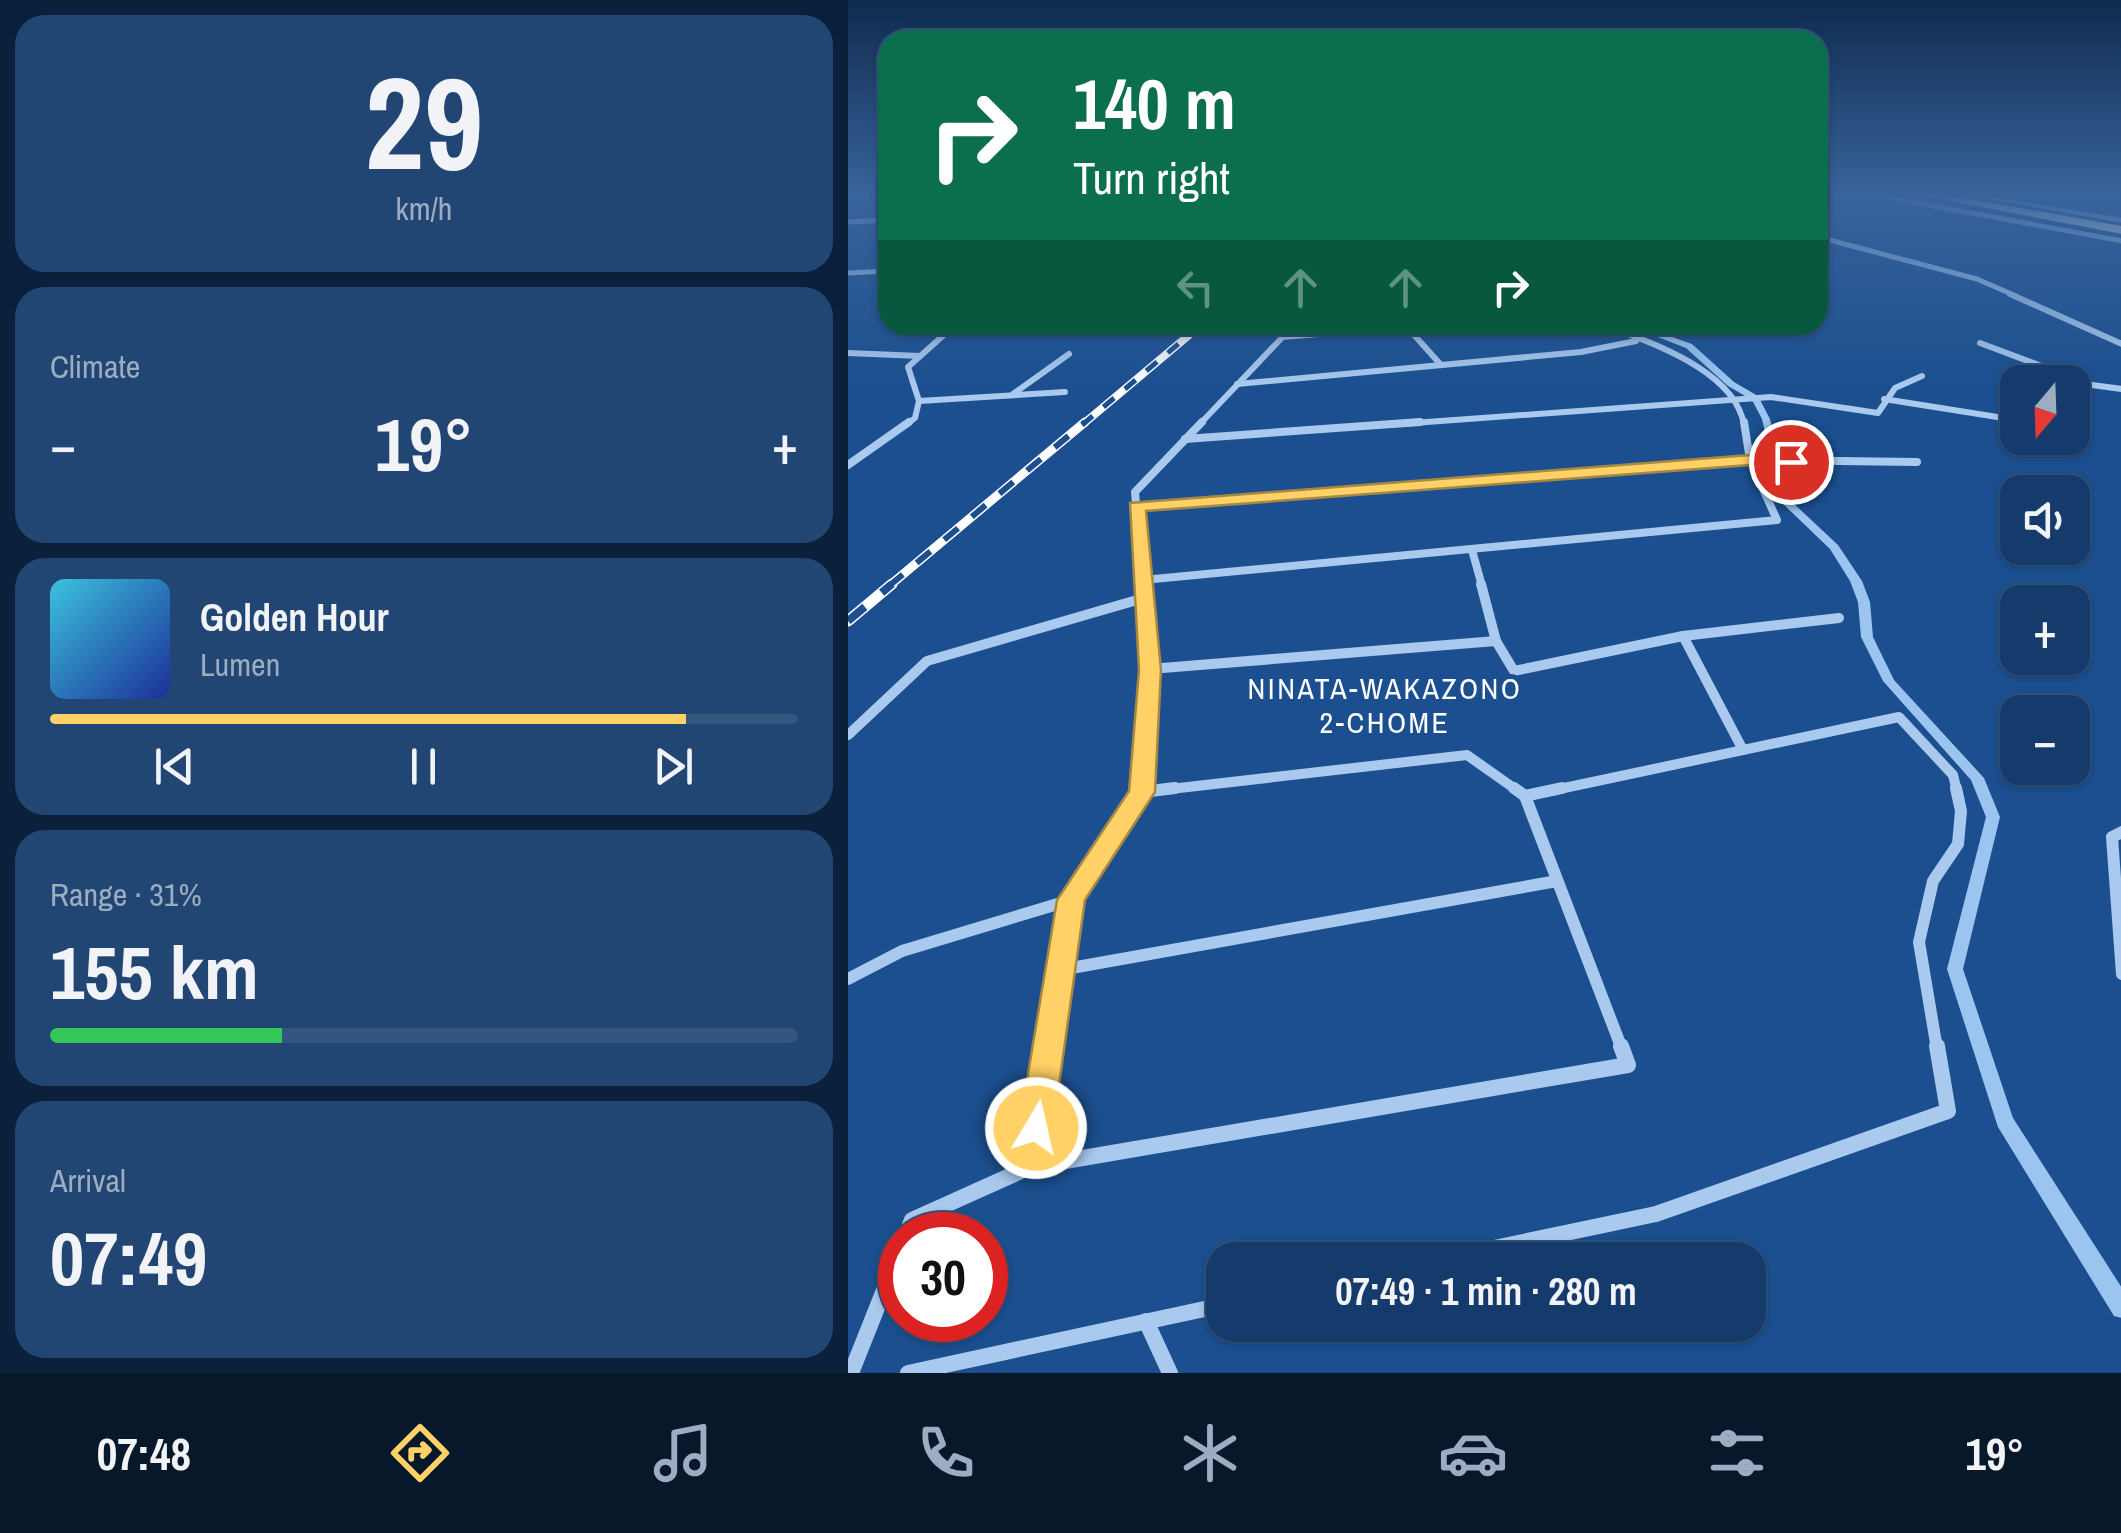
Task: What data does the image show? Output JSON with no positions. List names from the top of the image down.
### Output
{
  "districts": ["NINATA-WAKAZONO 2-CHOME"],
  "north": "bottom",
  "page": {
    "tile": [
      ["29", "km/h"],
      "Climate",
      ["Range · 31%", "155 km"],
      ["Arrival", "07:49"]
    ],
    "turn": ["140 m", "Turn right"],
    "map_buttons": ["+", "−"],
    "heat": ["−", "19°", "+"],
    "song": ["Golden Hour", "Lumen"],
    "limit": "30",
    "trip": "07:49 · 1 min · 280 m",
    "tabs": ["07:48", "19°"]
  }
}
